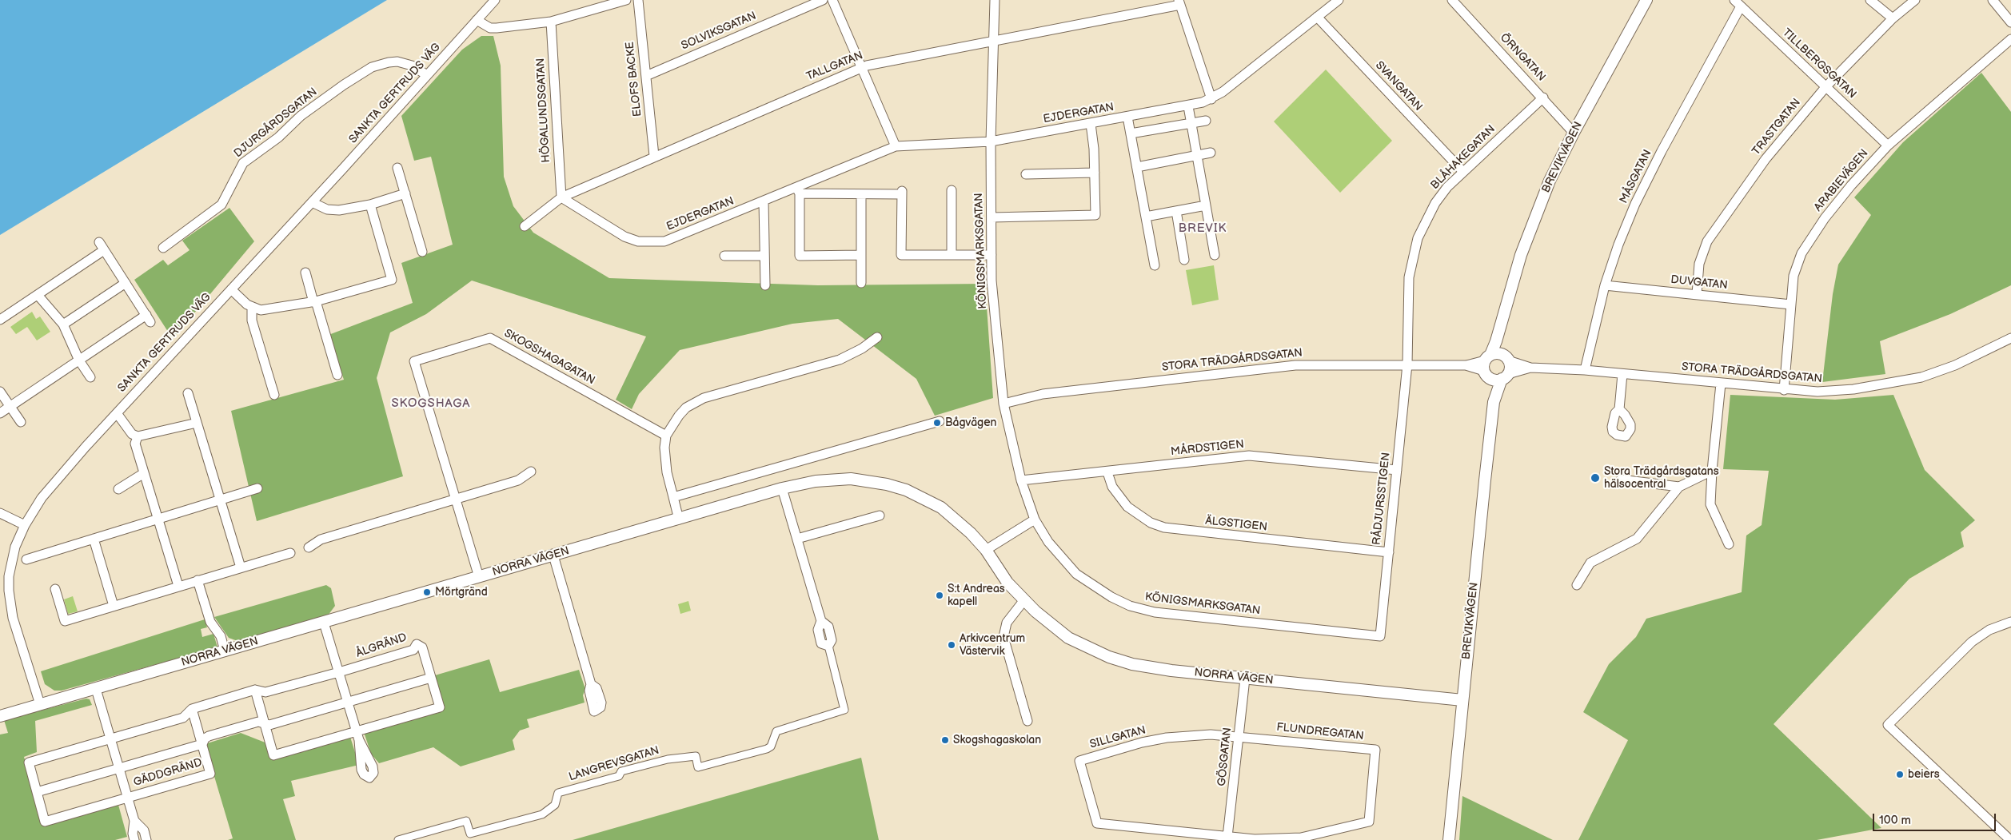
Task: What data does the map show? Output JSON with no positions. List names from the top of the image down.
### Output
{
  "streets": {
    "street": [
      "SOLVIKSGATAN",
      "ÖRNGATAN",
      "TILLBERGSGATAN",
      "TALLGATAN",
      "ELOFS BACKE",
      "SVANGATAN",
      "SANKTA GERTRUDS VÄG",
      "HÖGALUNDSGATAN",
      "EJDERGATAN",
      "DJURGÅRDSGATAN",
      "TRASTGATAN",
      "BLÅHAKEGATAN",
      "BREVIKVÄGEN",
      "MÅSGATAN",
      "ARABIEVÄGEN",
      "KÖNIGSMARKSGATAN",
      "DUVGATAN",
      "SKOGSHAGAGATAN",
      "STORA TRÄDGÅRDSGATAN",
      "MÅRDSTIGEN",
      "RÅDJURSSTIGEN",
      "ÄLGSTIGEN",
      "NORRA VÄGEN",
      "ÅLGRÄND",
      "FLUNDREGATAN",
      "SILLGATAN",
      "GÖSGATAN",
      "LANGREVSGATAN",
      "GÄDDGRÄND"
    ]
  },
  "crossings": [
    ["SOLVIKSGATAN", "ELOFS BACKE"],
    ["ÖRNGATAN", "BLÅHAKEGATAN"],
    ["ÖRNGATAN", "BREVIKVÄGEN"],
    ["TILLBERGSGATAN", "TRASTGATAN"],
    ["TILLBERGSGATAN", "MÅSGATAN"],
    ["TILLBERGSGATAN", "ARABIEVÄGEN"],
    ["TALLGATAN", "ELOFS BACKE"],
    ["TALLGATAN", "HÖGALUNDSGATAN"],
    ["TALLGATAN", "EJDERGATAN"],
    ["TALLGATAN", "KÖNIGSMARKSGATAN"],
    ["SVANGATAN", "EJDERGATAN"],
    ["SVANGATAN", "BLÅHAKEGATAN"],
    ["SANKTA GERTRUDS VÄG", "DJURGÅRDSGATAN"],
    ["SANKTA GERTRUDS VÄG", "NORRA VÄGEN"],
    ["HÖGALUNDSGATAN", "EJDERGATAN"],
    ["EJDERGATAN", "KÖNIGSMARKSGATAN"],
    ["TRASTGATAN", "DUVGATAN"],
    ["BLÅHAKEGATAN", "STORA TRÄDGÅRDSGATAN"],
    ["BLÅHAKEGATAN", "RÅDJURSSTIGEN"],
    ["BREVIKVÄGEN", "STORA TRÄDGÅRDSGATAN"],
    ["BREVIKVÄGEN", "NORRA VÄGEN"],
    ["MÅSGATAN", "DUVGATAN"],
    ["MÅSGATAN", "STORA TRÄDGÅRDSGATAN"],
    ["ARABIEVÄGEN", "DUVGATAN"],
    ["ARABIEVÄGEN", "STORA TRÄDGÅRDSGATAN"],
    ["KÖNIGSMARKSGATAN", "STORA TRÄDGÅRDSGATAN"],
    ["KÖNIGSMARKSGATAN", "MÅRDSTIGEN"],
    ["KÖNIGSMARKSGATAN", "RÅDJURSSTIGEN"],
    ["SKOGSHAGAGATAN", "NORRA VÄGEN"],
    ["STORA TRÄDGÅRDSGATAN", "RÅDJURSSTIGEN"],
    ["MÅRDSTIGEN", "RÅDJURSSTIGEN"],
    ["MÅRDSTIGEN", "ÄLGSTIGEN"],
    ["RÅDJURSSTIGEN", "ÄLGSTIGEN"],
    ["NORRA VÄGEN", "GÖSGATAN"],
    ["NORRA VÄGEN", "GÄDDGRÄND"],
    ["ÅLGRÄND", "GÄDDGRÄND"],
    ["FLUNDREGATAN", "SILLGATAN"],
    ["FLUNDREGATAN", "GÖSGATAN"],
    ["SILLGATAN", "GÖSGATAN"]
  ],
  "districts": ["BREVIK", "SKOGSHAGA"],
  "places": [
    "Bågvägen",
    "Stora Trädgårdsgatans hälsocentral",
    "Mörtgränd",
    "S:t Andreas kapell",
    "Arkivcentrum Västervik",
    "Skogshagaskolan",
    "beiers"
  ],
  "scale_bar": "100 m"
}
